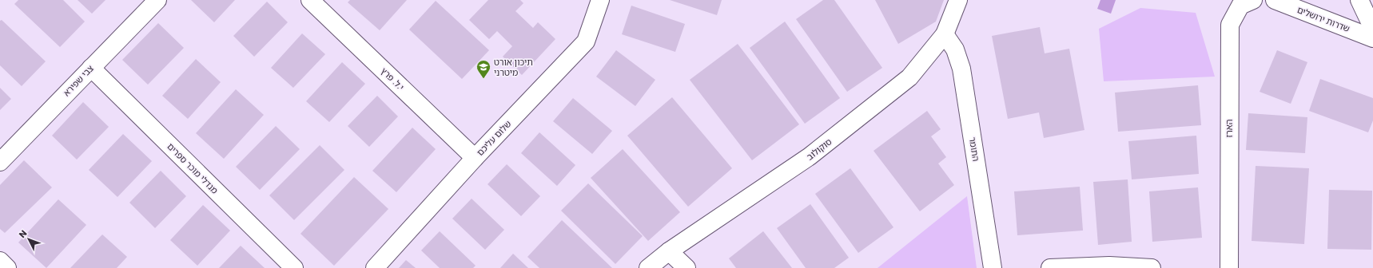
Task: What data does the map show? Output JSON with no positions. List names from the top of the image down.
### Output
{
  "streets": {
    "street": [
      "שדרות ירושלים",
      "י.ל. פרץ",
      "צבי שפירא",
      "הארז",
      "שלום עליכם",
      "סוקולוב",
      "התומר",
      "מנדלי מוכר ספרים"
    ]
  },
  "crossings": [
    ["י.ל. פרץ", "שלום עליכם"],
    ["צבי שפירא", "מנדלי מוכר ספרים"],
    ["סוקולוב", "התומר"]
  ],
  "places": {
    "school or university": ["תיכון אורט מיטרני"]
  },
  "north": "top left"
}
